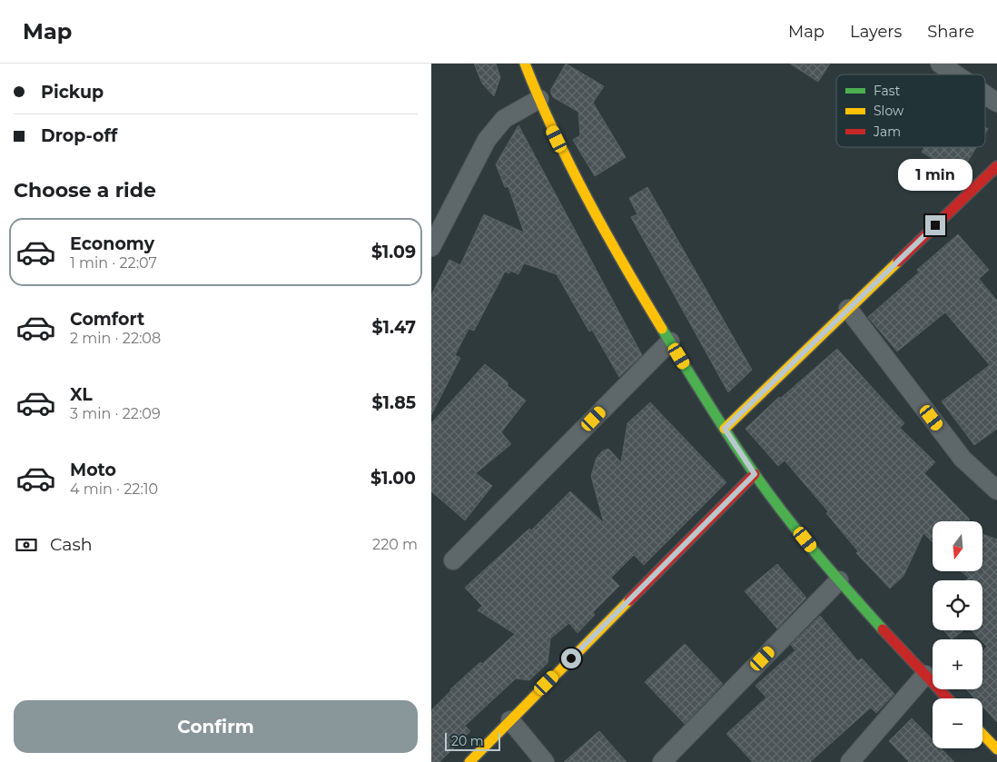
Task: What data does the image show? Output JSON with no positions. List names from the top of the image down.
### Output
{
  "legend": ["Fast", "Slow", "Jam"],
  "scale_bar": "20 m",
  "north": "bottom",
  "page": {
    "header": "Map",
    "nav": ["Map", "Layers", "Share"],
    "banner": ["Pickup", "Drop-off"],
    "bubble": "1 min",
    "heading": "Choose a ride",
    "list": [
      {
        "name": "Economy",
        "note": "1 min · 22:07",
        "value": "$1.09"
      },
      {
        "name": "Comfort",
        "note": "2 min · 22:08",
        "value": "$1.47"
      },
      {
        "name": "XL",
        "note": "3 min · 22:09",
        "value": "$1.85"
      },
      {
        "name": "Moto",
        "note": "4 min · 22:10",
        "value": "$1.00"
      }
    ],
    "pay": ["Cash", "220 m"],
    "map_buttons": ["+", "−"],
    "buttons": "Confirm",
    "scale": "20 m"
  }
}
